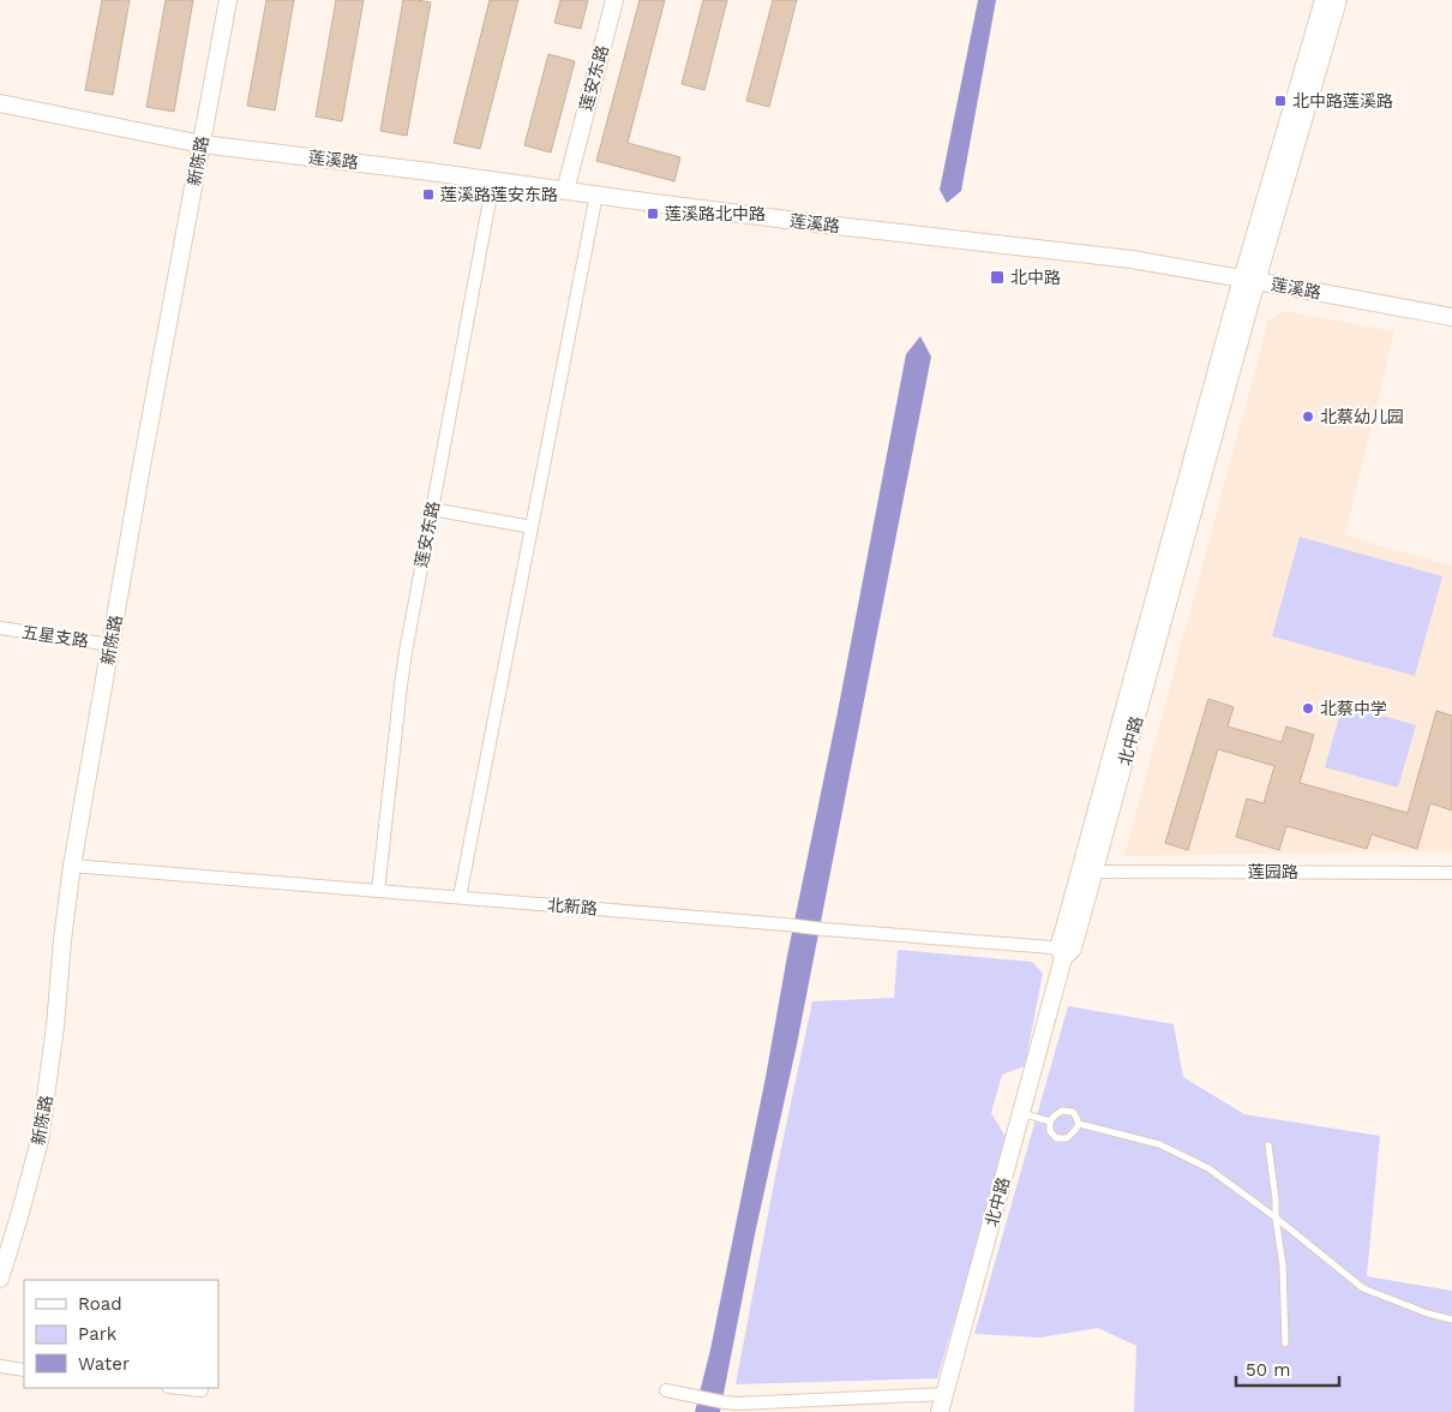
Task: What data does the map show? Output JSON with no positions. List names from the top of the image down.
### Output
{
  "streets": {
    "street": [
      "莲安东路",
      "莲溪路",
      "新陈路",
      "五星支路",
      "北中路",
      "莲园路",
      "北新路"
    ]
  },
  "crossings": [
    ["莲安东路", "莲溪路"],
    ["莲安东路", "北新路"],
    ["莲溪路", "新陈路"],
    ["莲溪路", "北中路"],
    ["新陈路", "五星支路"],
    ["新陈路", "北新路"],
    ["北中路", "莲园路"],
    ["北中路", "北新路"]
  ],
  "places": {
    "transit": [
      "北中路莲溪路",
      "莲溪路莲安东路",
      "莲溪路北中路",
      "北中路"
    ],
    "other": ["北蔡幼儿园", "北蔡中学"]
  },
  "legend": ["Road", "Park", "Water"],
  "scale_bar": "50 m"
}
